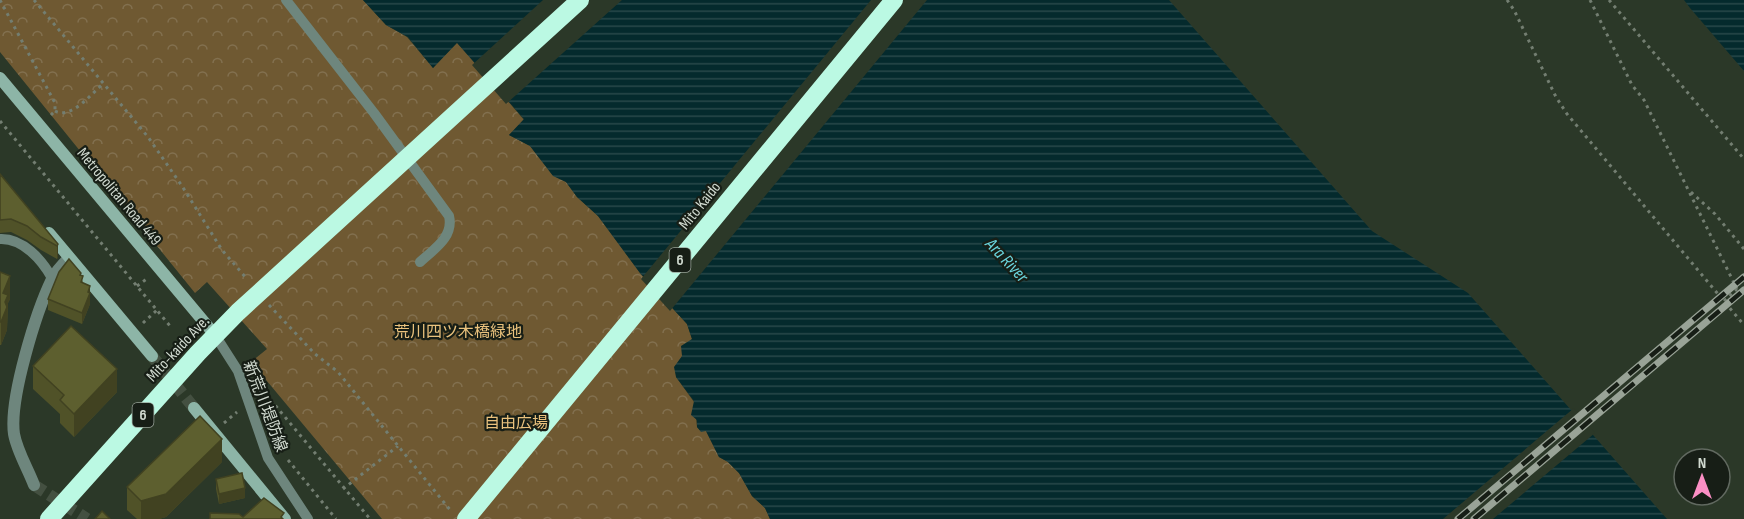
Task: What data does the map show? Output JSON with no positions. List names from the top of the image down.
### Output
{
  "streets": {
    "highway": ["Mito Kaido", "6", "Mito-kaido Ave."],
    "main road": ["Metropolitan Road 449"],
    "lane": ["新荒川堤防線"]
  },
  "crossings": [
    ["Metropolitan Road 449", "Mito-kaido Ave."],
    ["Metropolitan Road 449", "新荒川堤防線"],
    ["Mito-kaido Ave.", "新荒川堤防線"]
  ],
  "water": ["Ara River"],
  "parks": ["荒川四ツ木橋緑地", "自由広場"],
  "north": "top"
}
